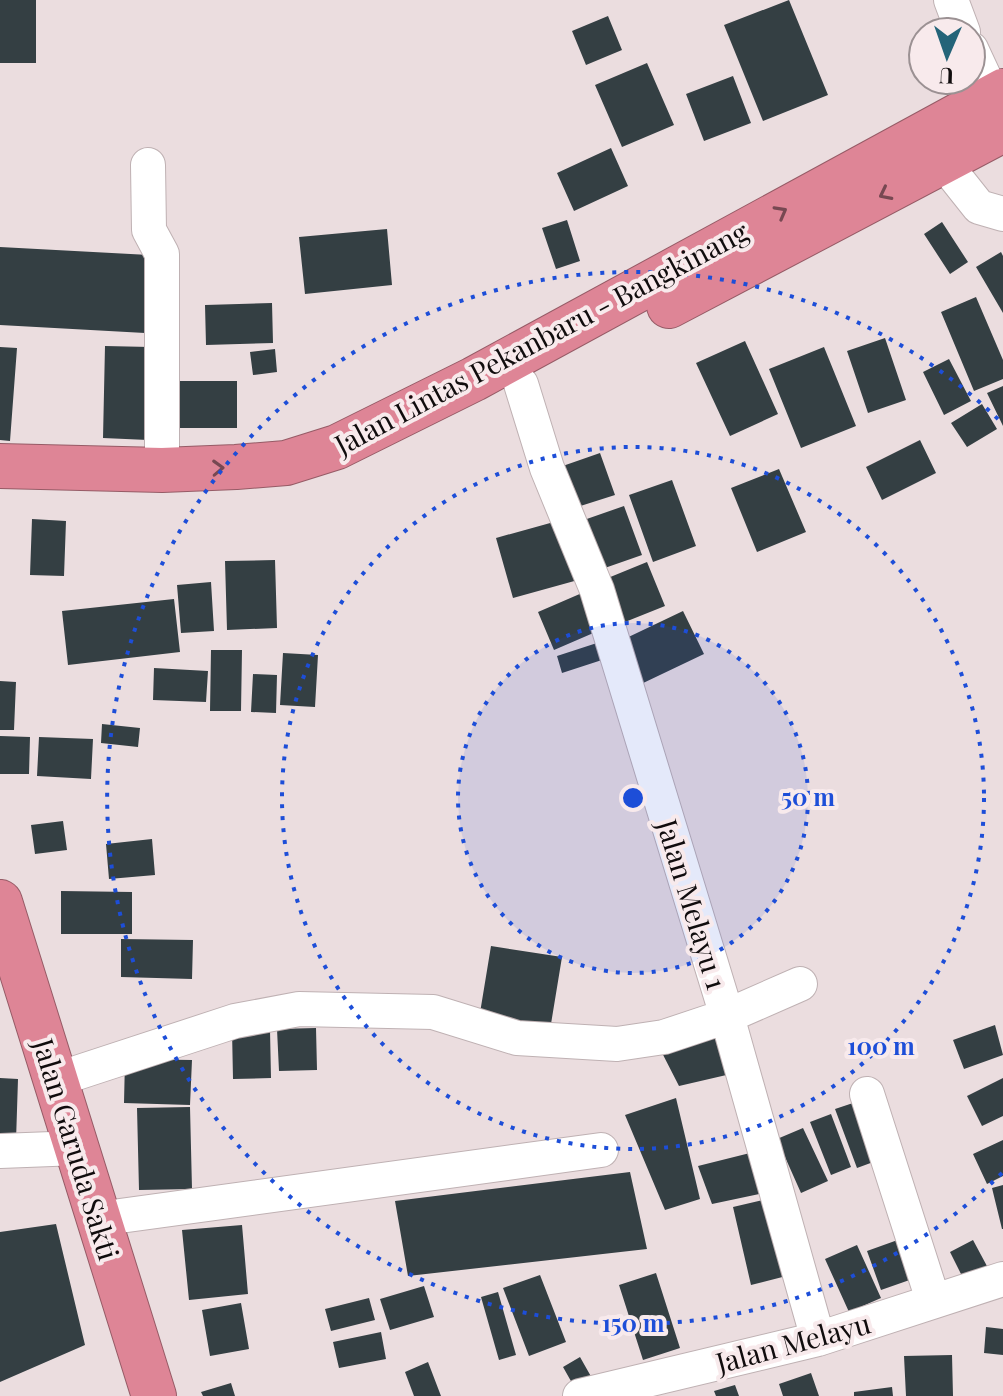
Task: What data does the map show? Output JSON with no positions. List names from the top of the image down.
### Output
{
  "streets": {
    "highway": ["Jalan Lintas Pekanbaru - Bangkinang", "Jalan Garuda Sakti"],
    "street": ["Jalan Melayu 1", "Jalan Melayu"]
  },
  "crossings": [
    ["Jalan Lintas Pekanbaru - Bangkinang", "Jalan Melayu 1"],
    ["Jalan Melayu 1", "Jalan Melayu"]
  ],
  "north": "bottom",
  "rings": ["50 m", "100 m", "150 m"]
}
